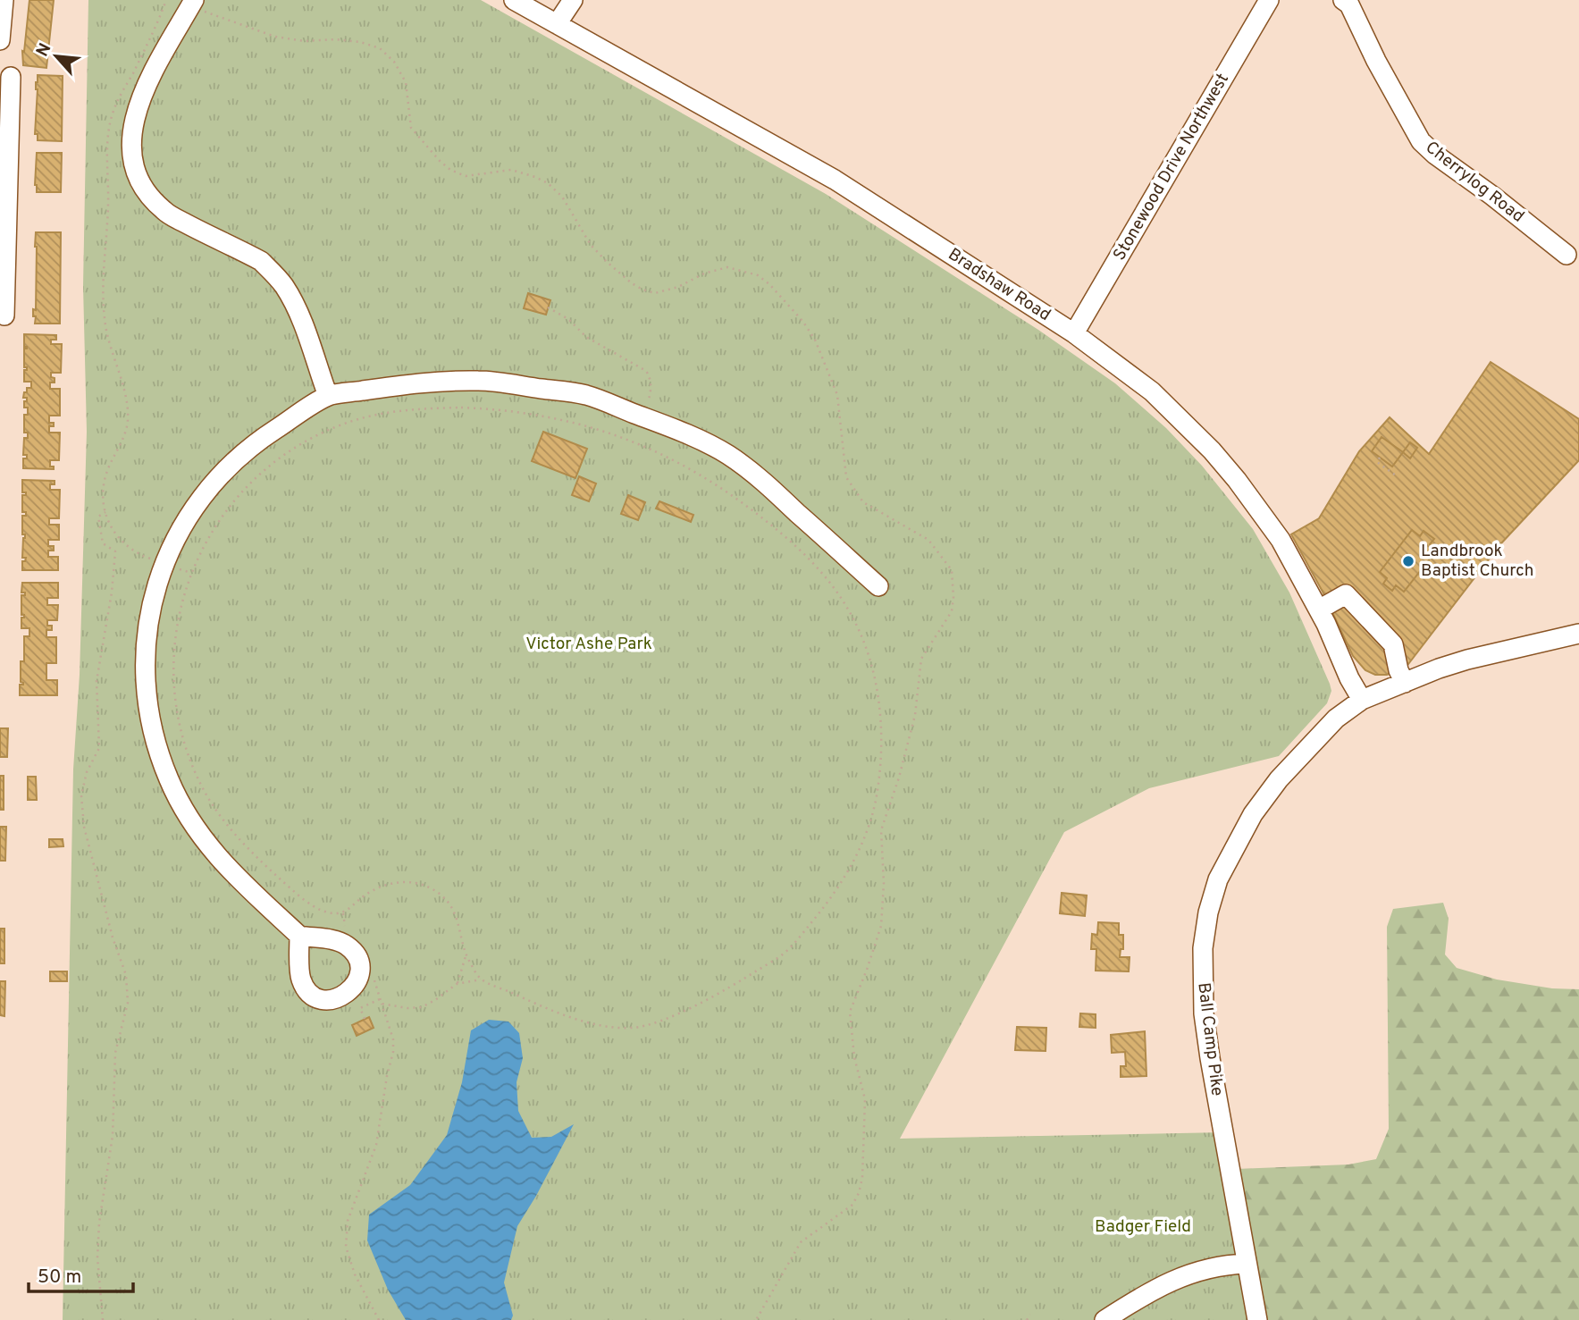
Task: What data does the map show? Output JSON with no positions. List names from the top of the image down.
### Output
{
  "streets": {
    "street": [
      "Stonewood Drive Northwest",
      "Cherrylog Road",
      "Bradshaw Road",
      "Ball Camp Pike"
    ]
  },
  "crossings": [
    ["Stonewood Drive Northwest", "Bradshaw Road"],
    ["Bradshaw Road", "Ball Camp Pike"]
  ],
  "parks": ["Victor Ashe Park", "Badger Field"],
  "places": ["Landbrook Baptist Church"],
  "scale_bar": "50 m",
  "north": "top left"
}
